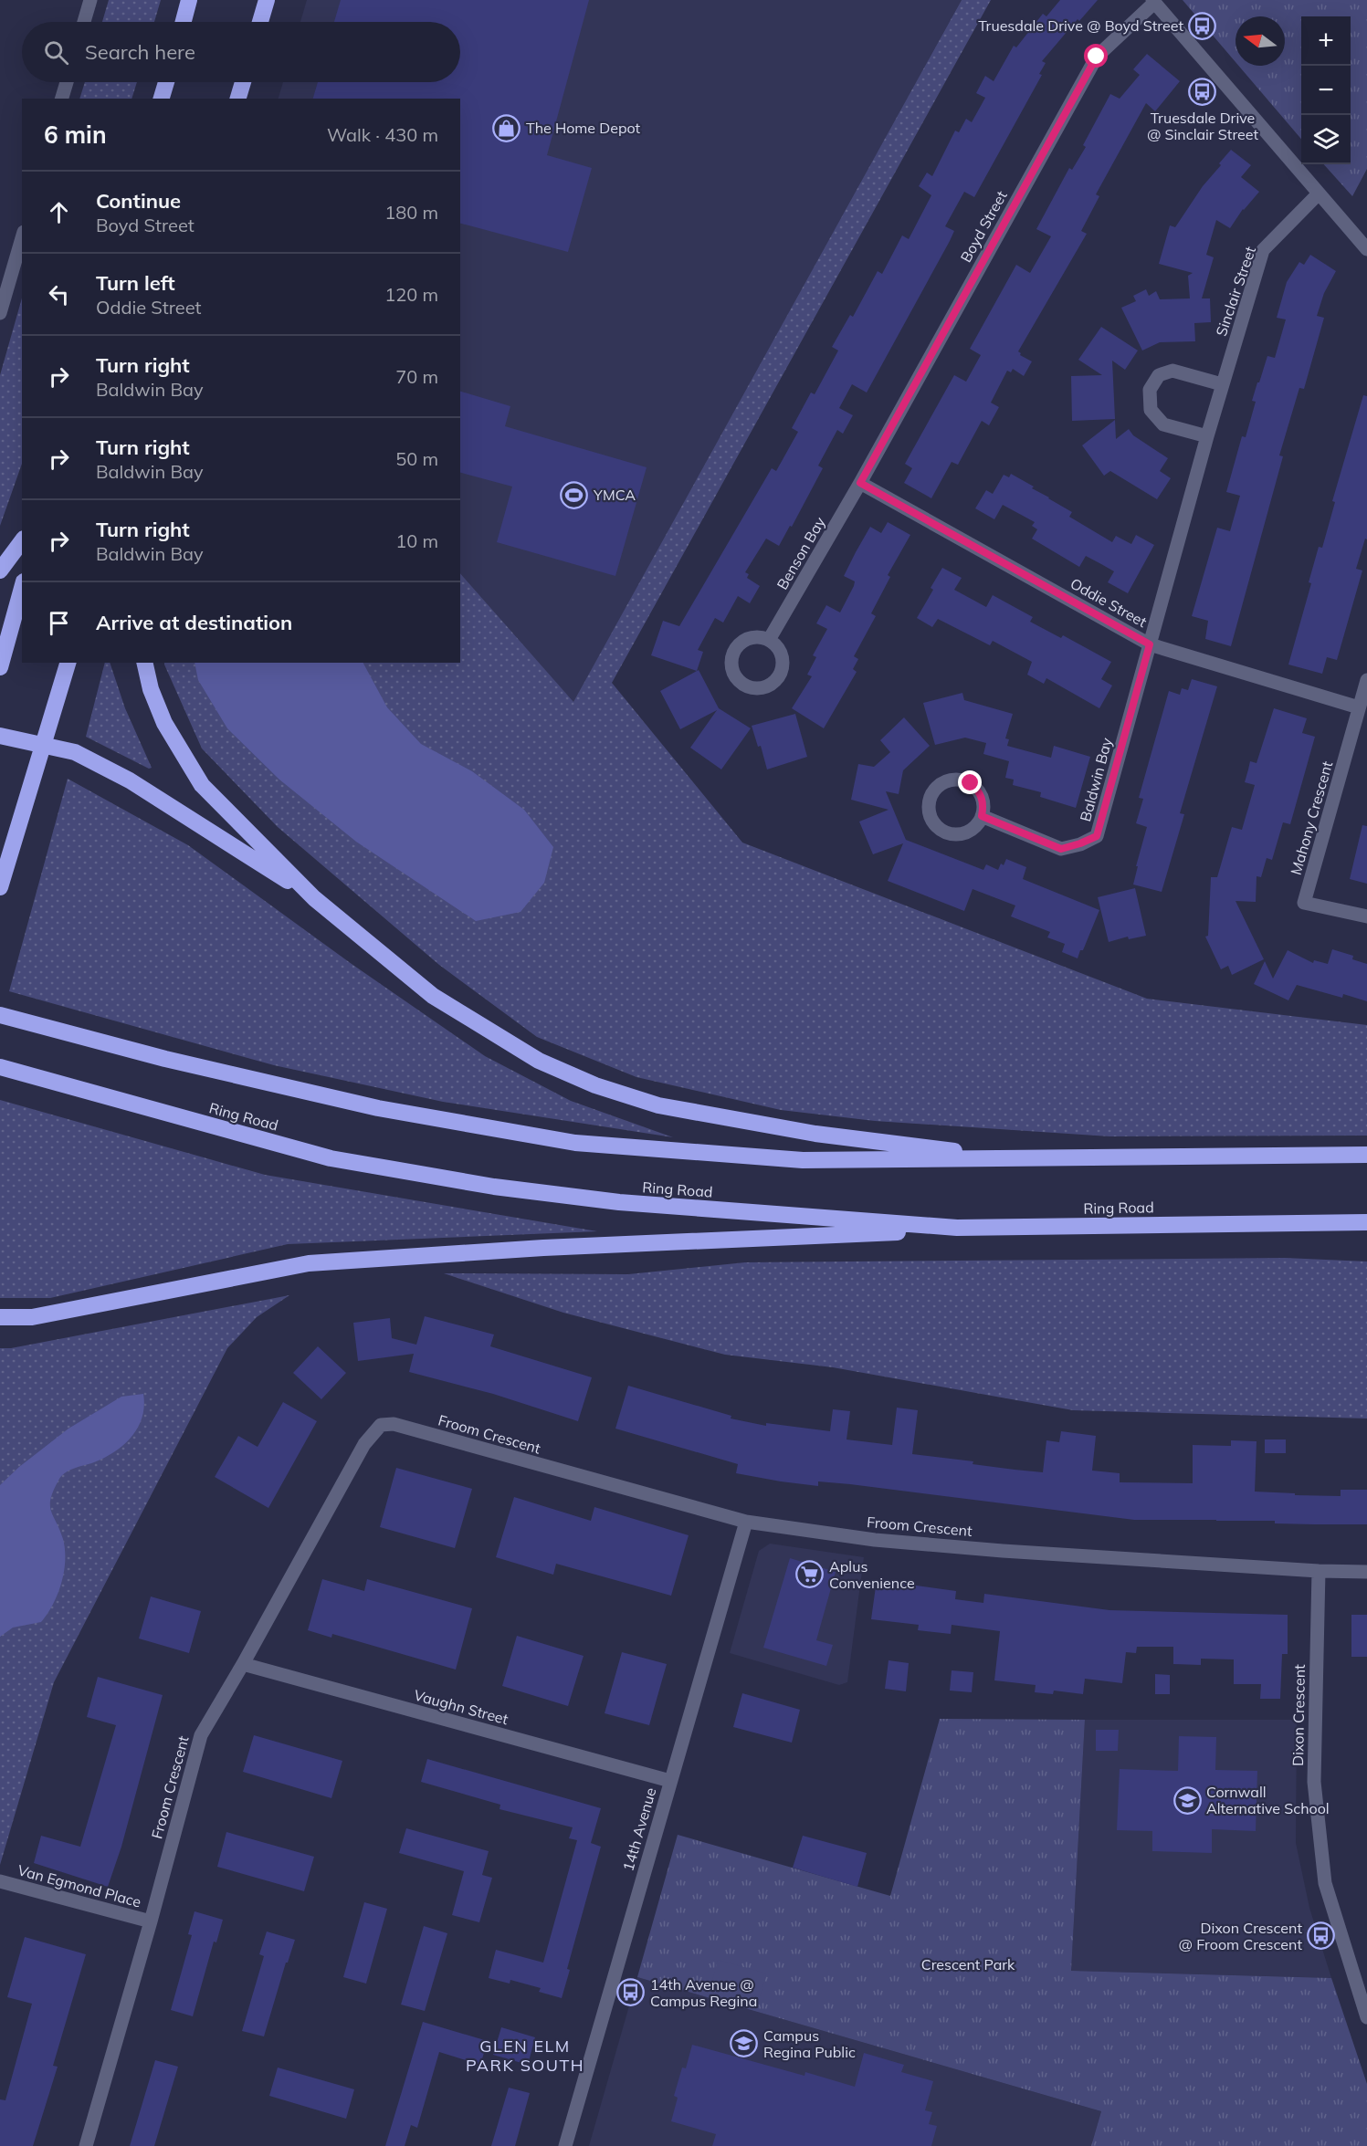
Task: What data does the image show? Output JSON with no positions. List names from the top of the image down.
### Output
{
  "streets": {
    "highway": ["Ring Road"],
    "street": [
      "Boyd Street",
      "Sinclair Street",
      "Benson Bay",
      "Oddie Street",
      "Baldwin Bay",
      "Mahony Crescent",
      "Froom Crescent",
      "Vaughn Street",
      "Dixon Crescent",
      "14th Avenue",
      "Van Egmond Place"
    ]
  },
  "crossings": [
    ["Boyd Street", "Benson Bay"],
    ["Boyd Street", "Oddie Street"],
    ["Sinclair Street", "Oddie Street"],
    ["Sinclair Street", "Baldwin Bay"],
    ["Benson Bay", "Oddie Street"],
    ["Oddie Street", "Baldwin Bay"],
    ["Oddie Street", "Mahony Crescent"],
    ["Froom Crescent", "Vaughn Street"],
    ["Froom Crescent", "Dixon Crescent"],
    ["Froom Crescent", "14th Avenue"],
    ["Froom Crescent", "Van Egmond Place"],
    ["Vaughn Street", "14th Avenue"]
  ],
  "districts": ["GLEN ELM PARK SOUTH"],
  "parks": ["Crescent Park"],
  "places": {
    "bus stop": [
      "Truesdale Drive @ Boyd Street",
      "Truesdale Drive @ Sinclair Street",
      "Dixon Crescent @ Froom Crescent",
      "14th Avenue @ Campus Regina"
    ],
    "shop": ["The Home Depot"],
    "sports": ["YMCA"],
    "supermarket": ["Aplus Convenience"],
    "school or university": ["Cornwall Alternative School", "Campus Regina Public"]
  },
  "north": "left",
  "page": {
    "map_buttons": ["+", "−"],
    "search": "Search here",
    "heading": ["6 min", "Walk · 430 m"],
    "list": [
      ["Continue", "Boyd Street", "180 m"],
      ["Turn left", "Oddie Street", "120 m"],
      ["Turn right", "Baldwin Bay", "70 m"],
      ["Turn right", "Baldwin Bay", "50 m"],
      ["Turn right", "Baldwin Bay", "10 m"],
      "Arrive at destination"
    ]
  }
}
